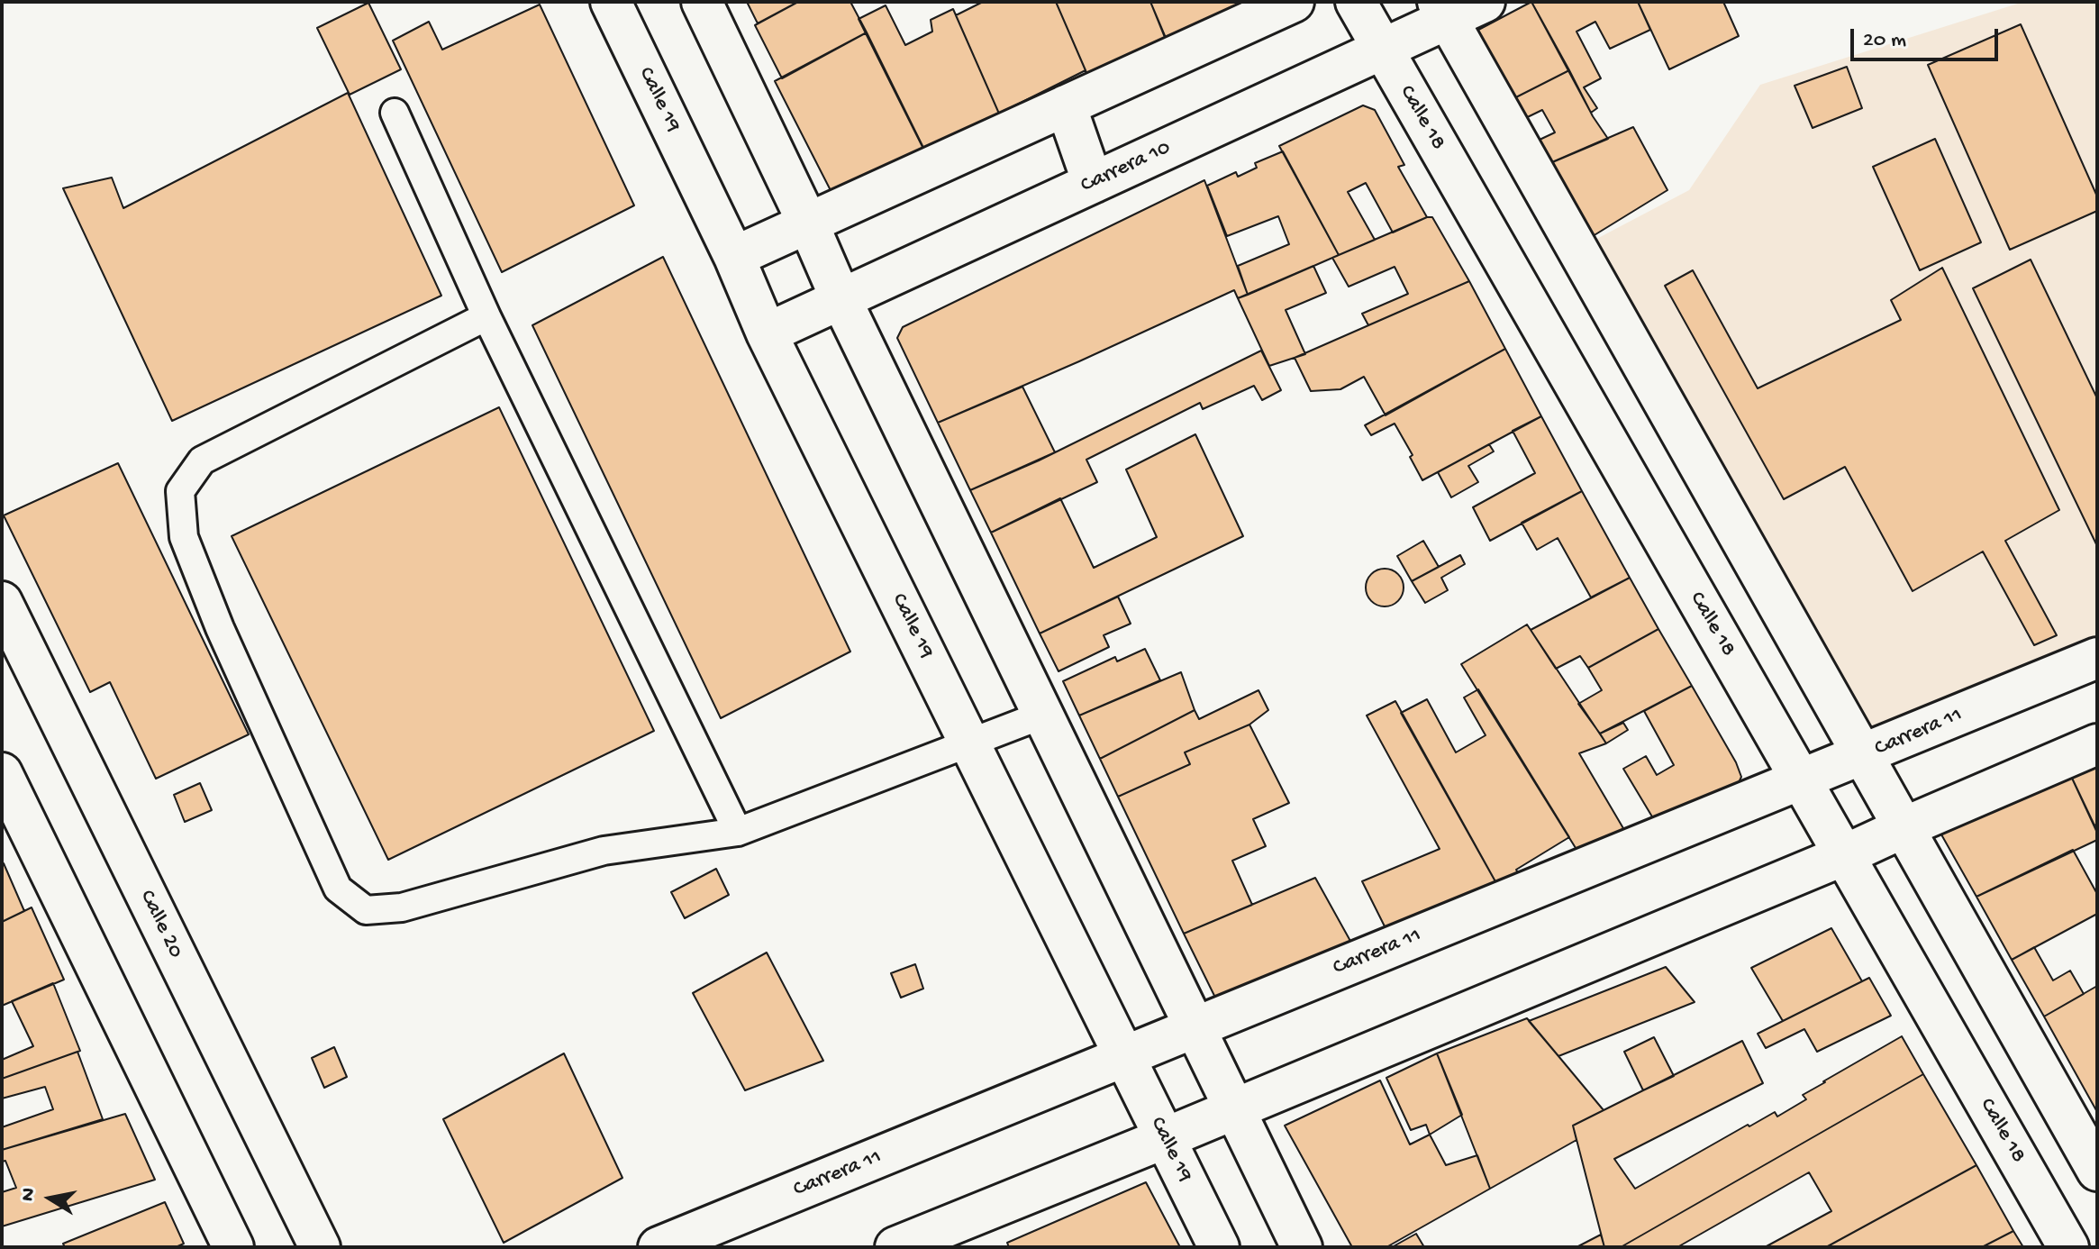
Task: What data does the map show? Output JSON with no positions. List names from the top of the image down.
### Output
{
  "streets": {
    "street": [
      "Calle 19",
      "Calle 18",
      "Carrera 10",
      "Carrera 11",
      "Calle 20"
    ]
  },
  "crossings": [
    ["Calle 19", "Carrera 10"],
    ["Calle 19", "Carrera 11"],
    ["Calle 18", "Carrera 10"],
    ["Calle 18", "Carrera 11"]
  ],
  "scale_bar": "20 m",
  "north": "left"
}
